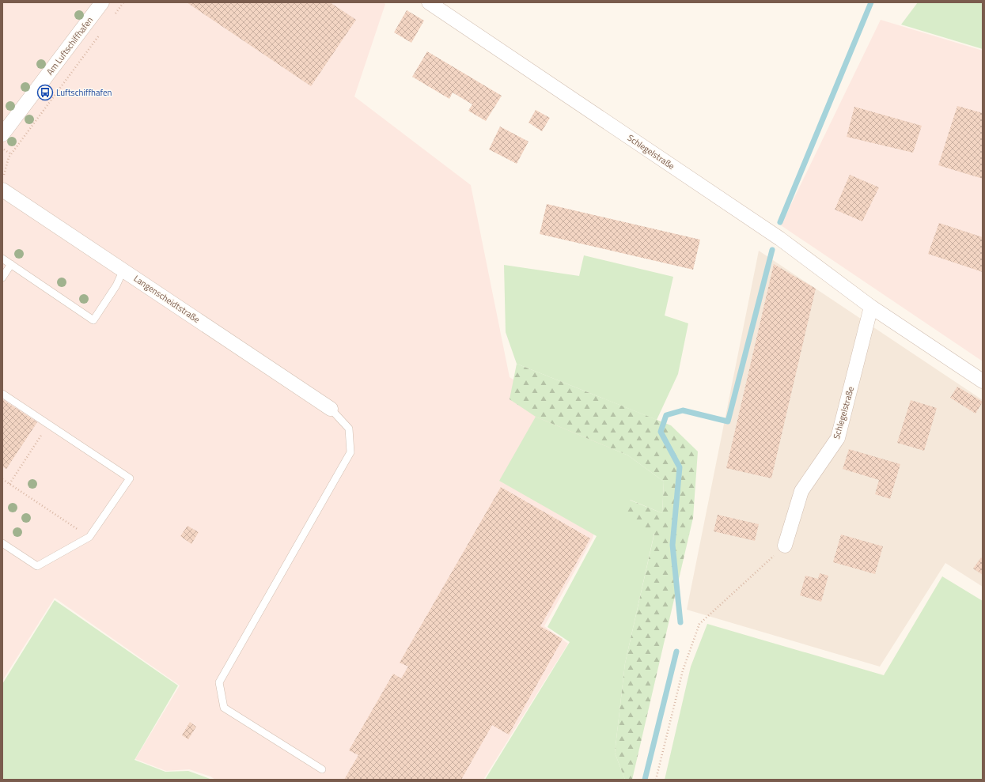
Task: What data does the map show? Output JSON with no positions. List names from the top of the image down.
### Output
{
  "streets": {
    "street": ["Am Luftschiffhafen", "Schlegelstraße", "Langenscheidtstraße"]
  },
  "places": {
    "bus stop": ["Luftschiffhafen"]
  }
}
